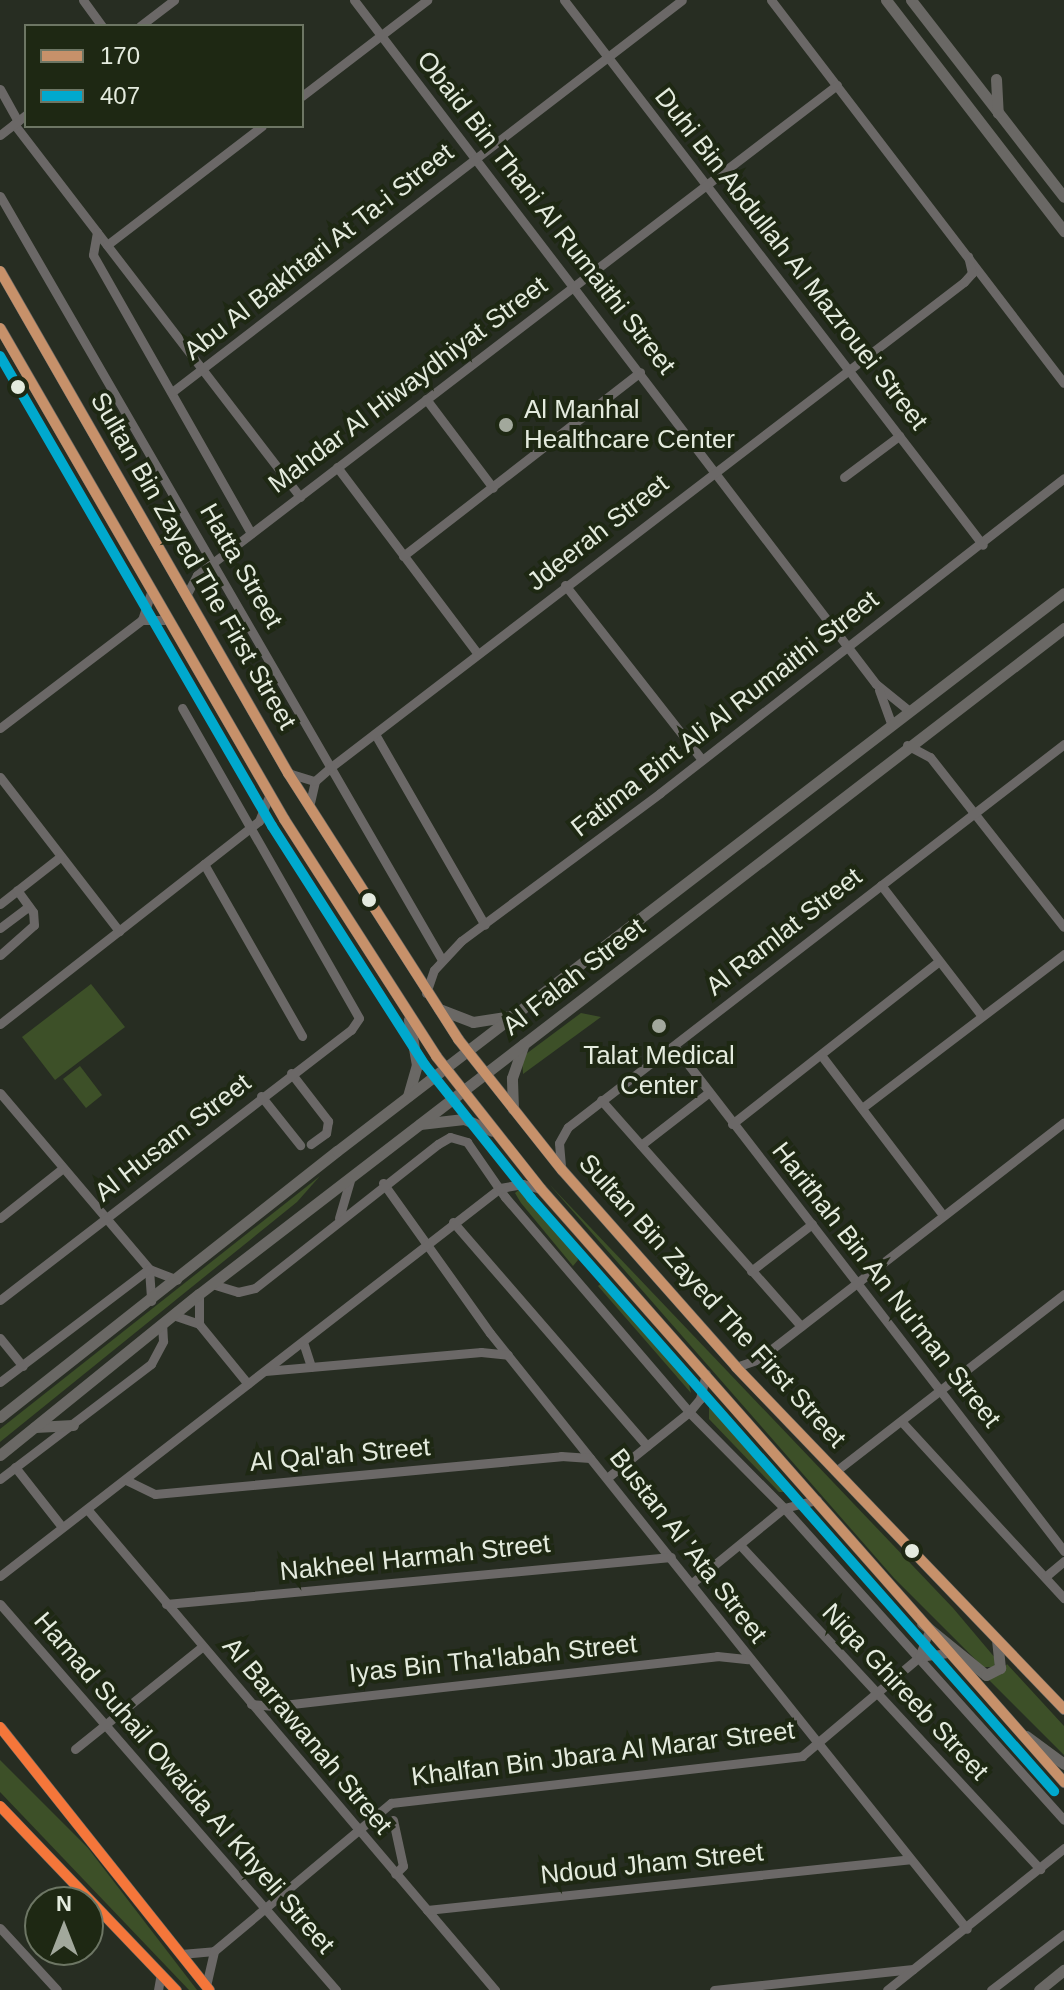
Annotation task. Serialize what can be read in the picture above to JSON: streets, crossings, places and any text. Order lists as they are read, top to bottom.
{
  "streets": {
    "main road": ["Sultan Bin Zayed The First Street", "Al Falah Street"],
    "street": [
      "Obaid Bin Thani Al Rumaithi Street",
      "Abu Al Bakhtari At Ta-i Street",
      "Duhi Bin Abdullah Al Mazrouei Street",
      "Mahdar Al Hiwaydhiyat Street",
      "Jdeerah Street",
      "Hatta Street",
      "Fatima Bint Ali Al Rumaithi Street",
      "Al Ramlat Street",
      "Al Husam Street",
      "Harithah Bin An Nu'man Street",
      "Al Qal'ah Street",
      "Bustan Al 'Ata Street",
      "Nakheel Harmah Street",
      "Iyas Bin Tha'labah Street",
      "Niqa Ghireeb Street",
      "Al Barrawanah Street",
      "Khalfan Bin Jbara Al Marar Street",
      "Hamad Suhail Owaida Al Khyeli Street",
      "Ndoud Jham Street"
    ]
  },
  "crossings": [
    ["Obaid Bin Thani Al Rumaithi Street", "Abu Al Bakhtari At Ta-i Street"],
    ["Obaid Bin Thani Al Rumaithi Street", "Mahdar Al Hiwaydhiyat Street"],
    ["Obaid Bin Thani Al Rumaithi Street", "Jdeerah Street"],
    ["Obaid Bin Thani Al Rumaithi Street", "Fatima Bint Ali Al Rumaithi Street"],
    ["Obaid Bin Thani Al Rumaithi Street", "Al Falah Street"],
    ["Abu Al Bakhtari At Ta-i Street", "Duhi Bin Abdullah Al Mazrouei Street"],
    ["Duhi Bin Abdullah Al Mazrouei Street", "Mahdar Al Hiwaydhiyat Street"],
    ["Duhi Bin Abdullah Al Mazrouei Street", "Jdeerah Street"],
    ["Duhi Bin Abdullah Al Mazrouei Street", "Fatima Bint Ali Al Rumaithi Street"],
    ["Mahdar Al Hiwaydhiyat Street", "Sultan Bin Zayed The First Street"],
    ["Mahdar Al Hiwaydhiyat Street", "Hatta Street"],
    ["Jdeerah Street", "Hatta Street"],
    ["Sultan Bin Zayed The First Street", "Fatima Bint Ali Al Rumaithi Street"],
    ["Sultan Bin Zayed The First Street", "Al Ramlat Street"],
    ["Sultan Bin Zayed The First Street", "Al Falah Street"],
    ["Sultan Bin Zayed The First Street", "Khalfan Bin Jbara Al Marar Street"],
    ["Hatta Street", "Fatima Bint Ali Al Rumaithi Street"],
    ["Al Ramlat Street", "Harithah Bin An Nu'man Street"],
    ["Al Qal'ah Street", "Bustan Al 'Ata Street"],
    ["Bustan Al 'Ata Street", "Nakheel Harmah Street"],
    ["Bustan Al 'Ata Street", "Iyas Bin Tha'labah Street"],
    ["Bustan Al 'Ata Street", "Khalfan Bin Jbara Al Marar Street"],
    ["Bustan Al 'Ata Street", "Ndoud Jham Street"],
    ["Nakheel Harmah Street", "Al Barrawanah Street"],
    ["Iyas Bin Tha'labah Street", "Al Barrawanah Street"],
    ["Niqa Ghireeb Street", "Khalfan Bin Jbara Al Marar Street"],
    ["Al Barrawanah Street", "Khalfan Bin Jbara Al Marar Street"],
    ["Al Barrawanah Street", "Ndoud Jham Street"],
    ["Khalfan Bin Jbara Al Marar Street", "Hamad Suhail Owaida Al Khyeli Street"]
  ],
  "places": ["Al Manhal Healthcare Center", "Talat Medical Center"],
  "lines": ["transit line 170", "transit line 407"],
  "legend": ["170", "407"],
  "north": "top"
}
